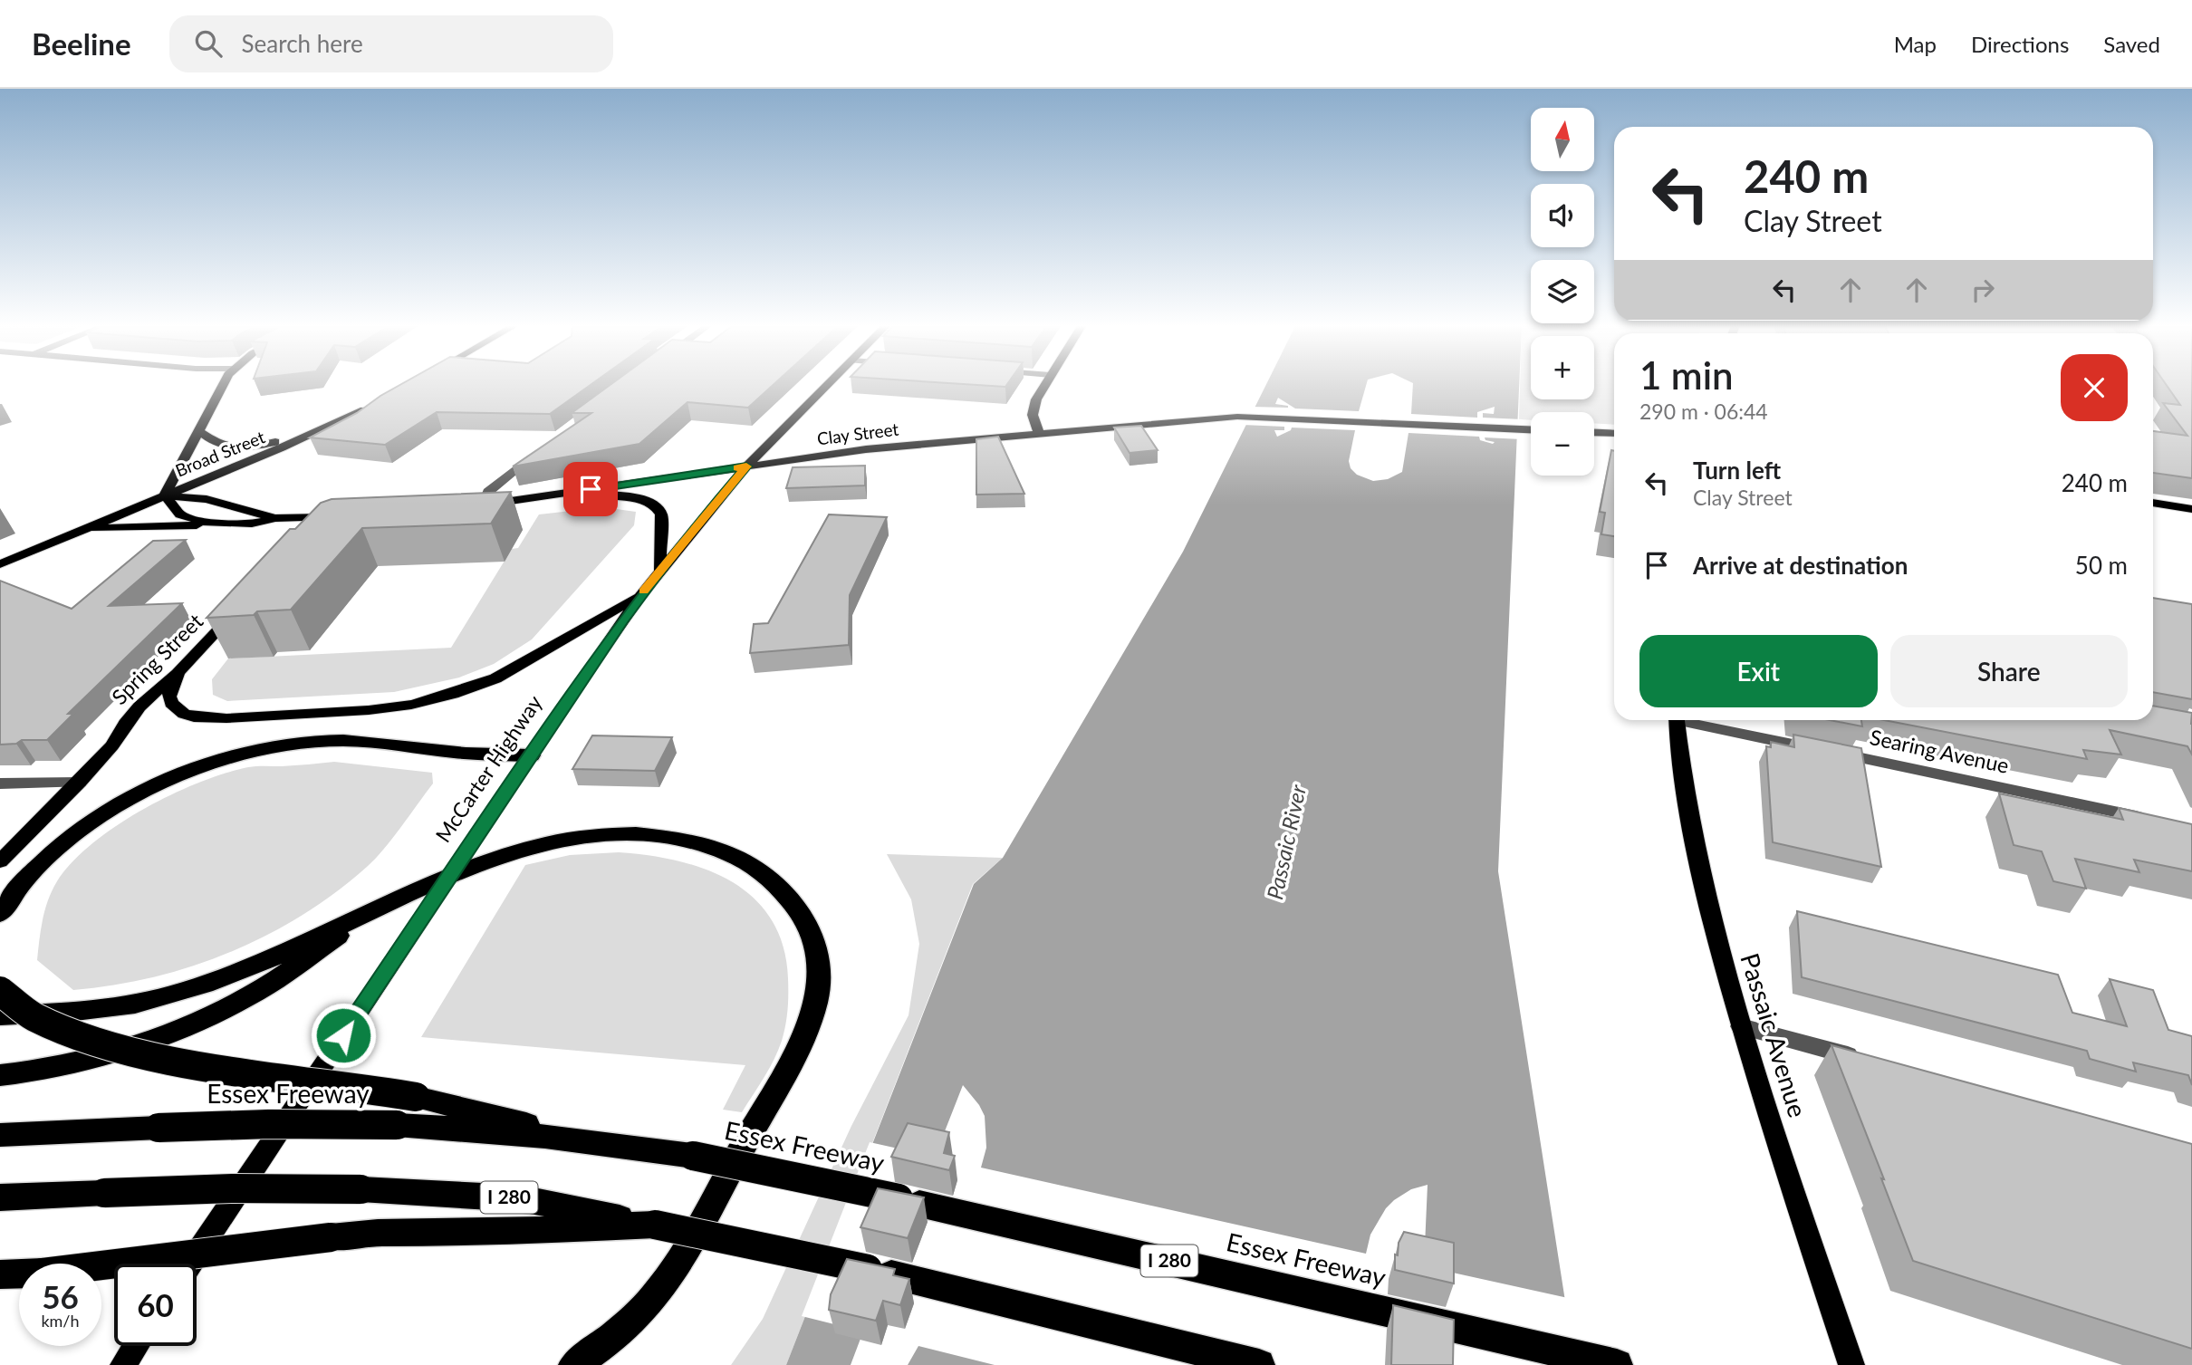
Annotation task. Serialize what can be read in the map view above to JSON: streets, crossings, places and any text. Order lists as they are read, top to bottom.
{
  "streets": {
    "highway": ["Essex Freeway", "I 280"],
    "main road": [
      "Clay Street",
      "Broad Street",
      "Spring Street",
      "McCarter Highway",
      "Passaic Avenue"
    ],
    "street": ["Searing Avenue"]
  },
  "crossings": [
    ["Clay Street", "McCarter Highway"]
  ],
  "water": ["Passaic River"],
  "north": "top",
  "page": {
    "header": "Beeline",
    "search": "Search here",
    "nav": ["Map", "Directions", "Saved"],
    "map_buttons": ["+", "−"],
    "turn": ["240 m", "Clay Street"],
    "heading": ["1 min", "290 m · 06:44"],
    "list": [
      {
        "name": "Turn left",
        "note": "Clay Street",
        "value": "240 m"
      },
      {
        "name": "Arrive at destination",
        "value": "50 m"
      }
    ],
    "buttons": ["Exit", "Share"],
    "speed": "56 km/h",
    "limit": "60"
  }
}
